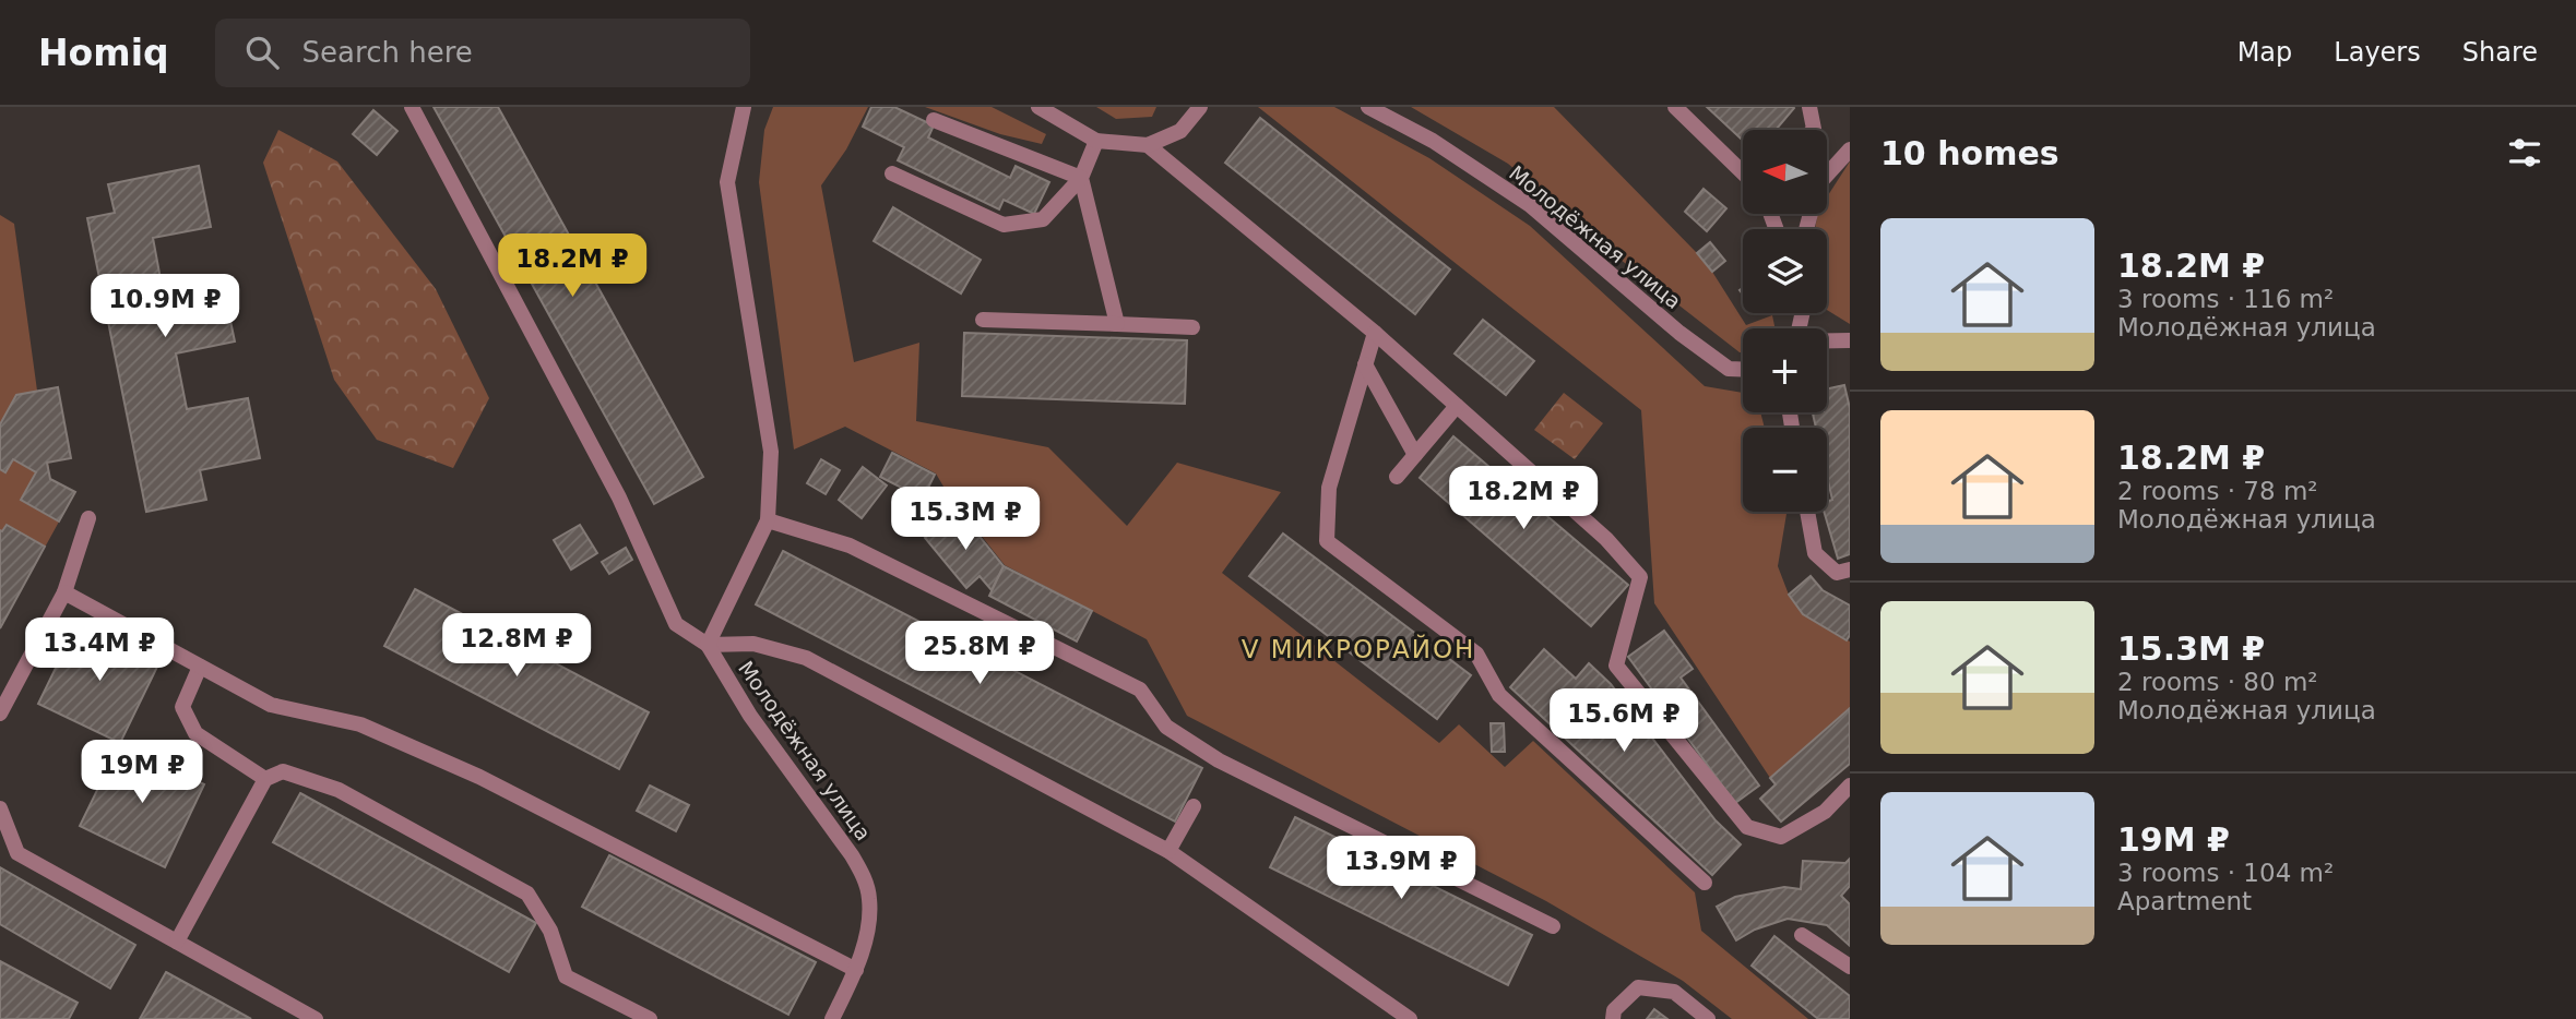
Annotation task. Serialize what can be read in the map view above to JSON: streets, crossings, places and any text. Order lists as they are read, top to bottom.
{
  "streets": {
    "street": ["Молодёжная улица"]
  },
  "districts": ["V МИКРОРАЙОН"],
  "north": "left",
  "page": {
    "header": "Homiq",
    "search": "Search here",
    "nav": ["Map", "Layers", "Share"],
    "heading": "10 homes",
    "map_buttons": ["+", "−"],
    "list": [
      {
        "name": "18.2M ₽",
        "note": "3 rooms · 116 m² · Молодёжная улица"
      },
      {
        "name": "18.2M ₽",
        "note": "2 rooms · 78 m² · Молодёжная улица"
      },
      {
        "name": "15.3M ₽",
        "note": "2 rooms · 80 m² · Молодёжная улица"
      },
      {
        "name": "19M ₽",
        "note": "3 rooms · 104 m² · Apartment"
      }
    ],
    "price": [
      "18.2M ₽",
      "10.9M ₽",
      "18.2M ₽",
      "15.3M ₽",
      "12.8M ₽",
      "13.4M ₽",
      "25.8M ₽",
      "15.6M ₽",
      "19M ₽",
      "13.9M ₽"
    ]
  }
}
